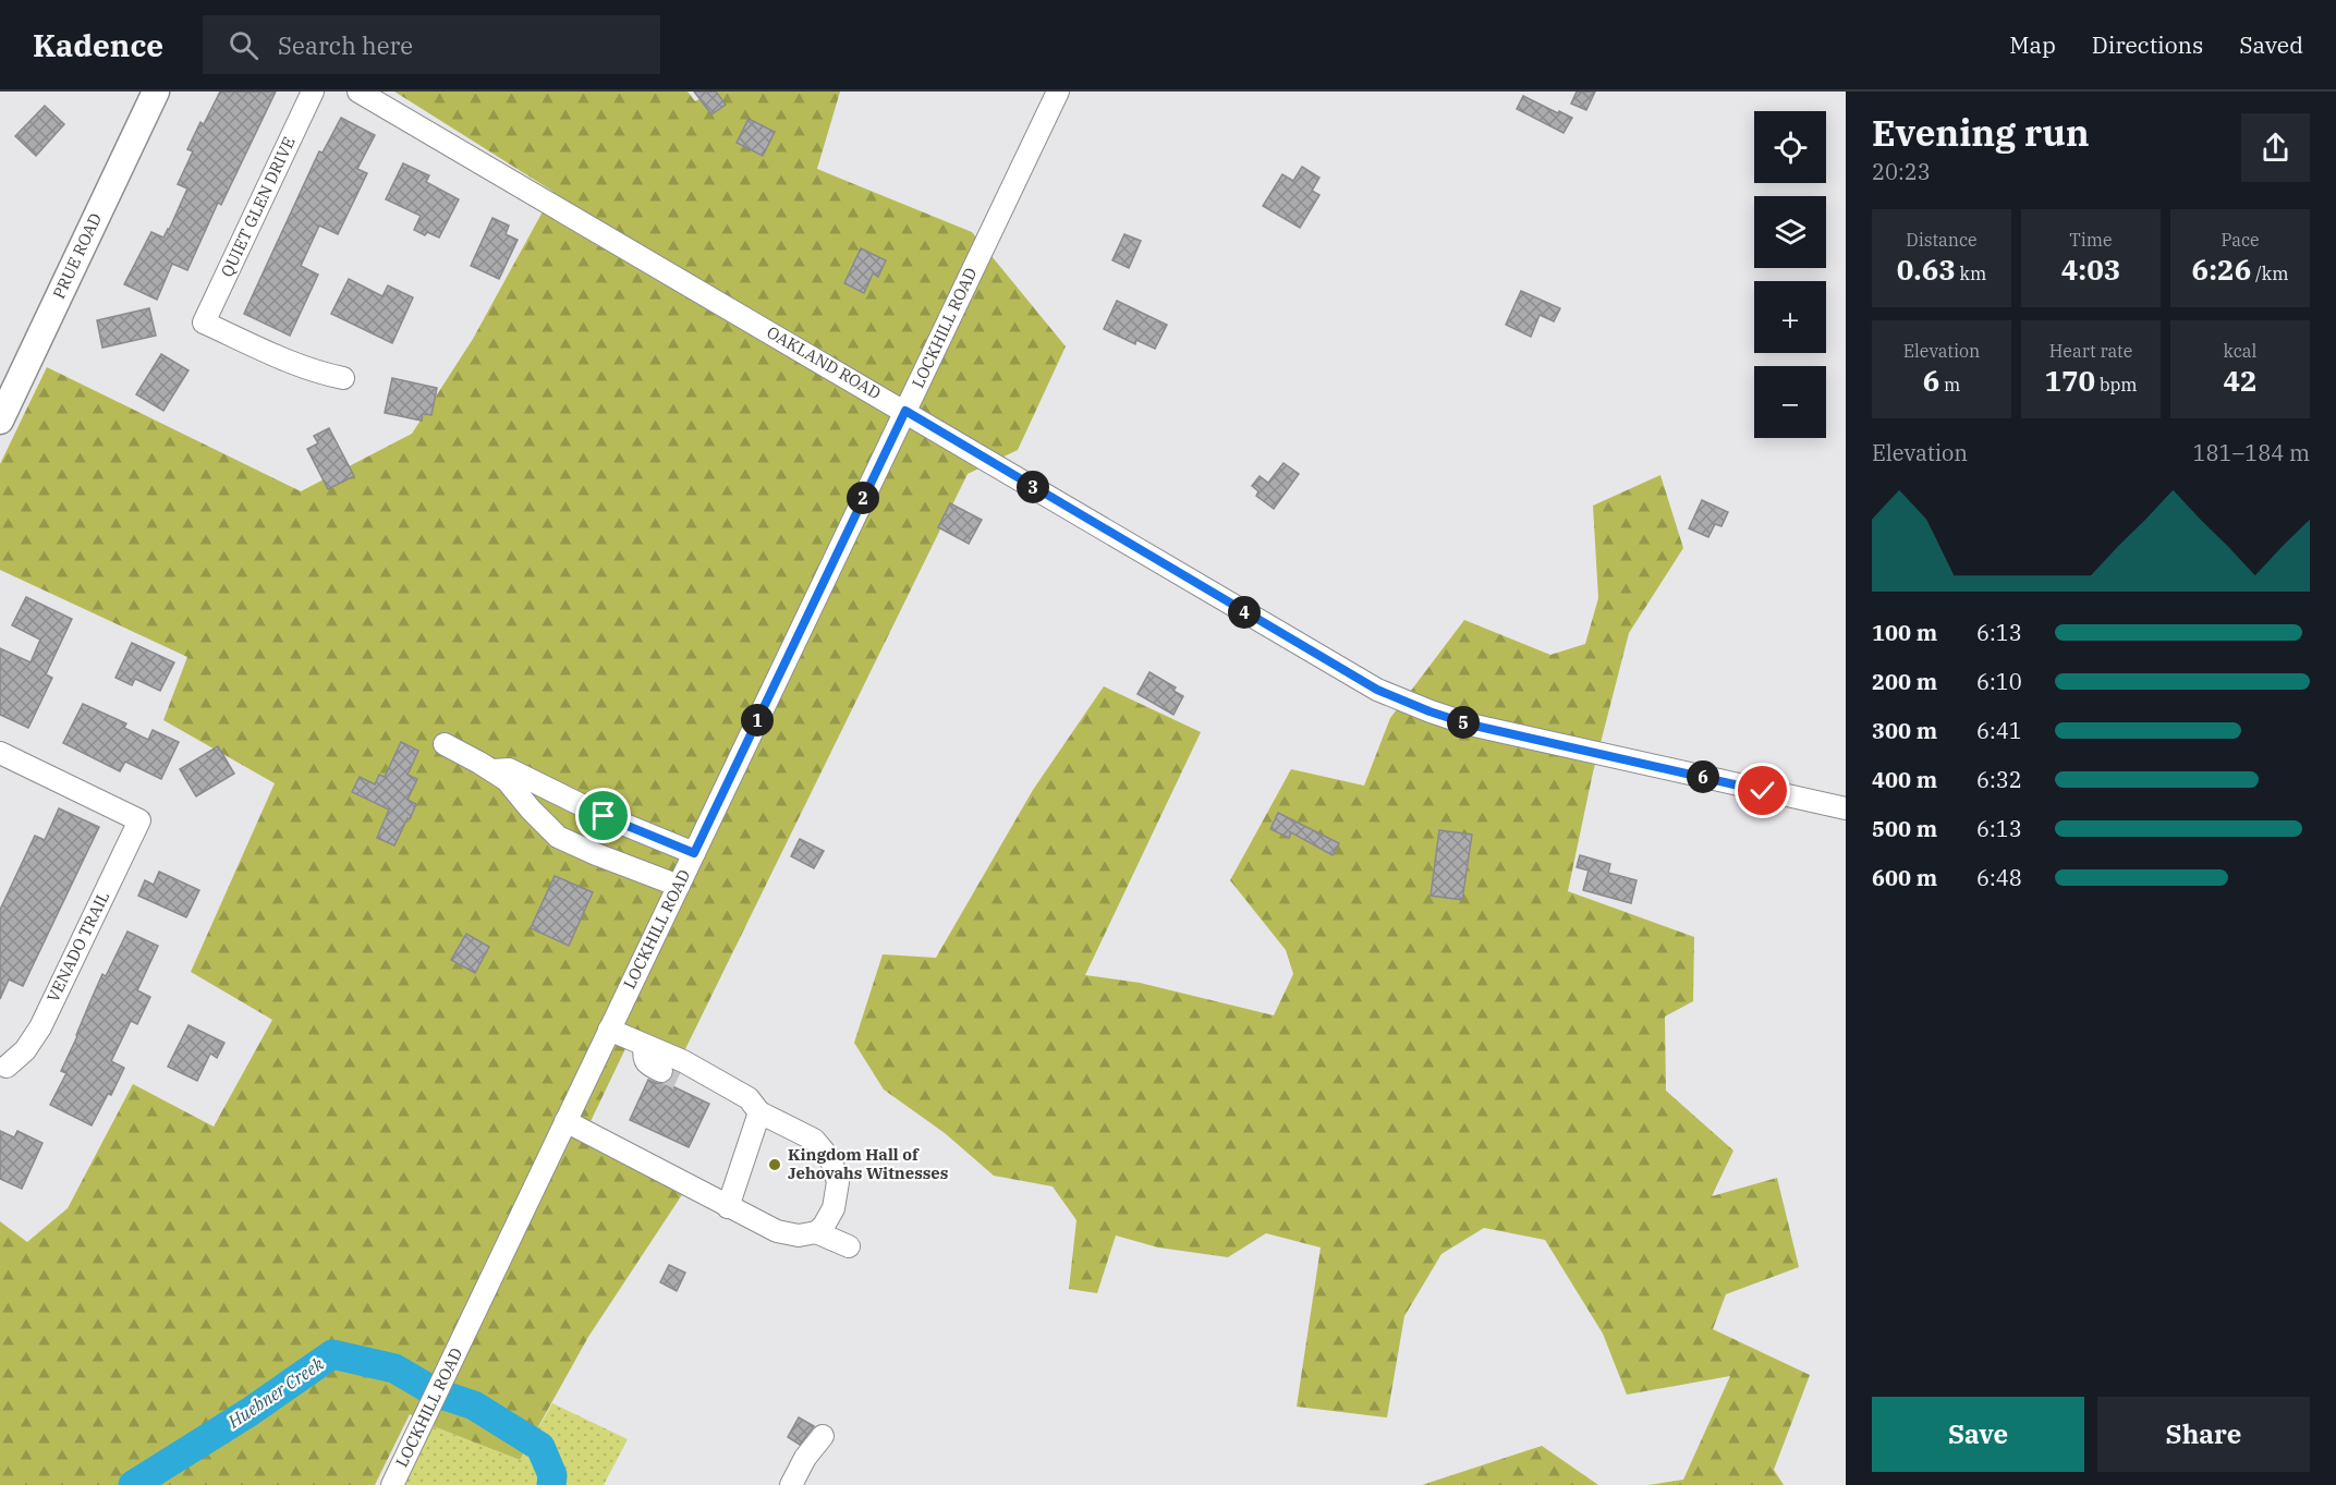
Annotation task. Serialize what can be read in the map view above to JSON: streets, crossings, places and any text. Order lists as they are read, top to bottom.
{
  "streets": {
    "main road": ["PRUE ROAD"],
    "street": [
      "QUIET GLEN DRIVE",
      "LOCKHILL ROAD",
      "OAKLAND ROAD",
      "VENADO TRAIL"
    ]
  },
  "crossings": [
    ["LOCKHILL ROAD", "OAKLAND ROAD"]
  ],
  "water": ["Huebner Creek"],
  "places": ["Kingdom Hall of Jehovahs Witnesses"],
  "page": {
    "header": "Kadence",
    "search": "Search here",
    "nav": ["Map", "Directions", "Saved"],
    "heading": ["Evening run", "20:23"],
    "map_buttons": ["+", "−"],
    "stats": [
      ["Distance", "0.63 km"],
      ["Time", "4:03"],
      ["Pace", "6:26 /km"],
      ["Elevation", "6 m"],
      ["Heart rate", "170 bpm"],
      ["kcal", "42"]
    ],
    "chart": ["Elevation", "181–184 m"],
    "pins": [
      "3",
      "2",
      "4",
      "1",
      "5",
      "6"
    ],
    "list": [
      {
        "name": "100 m",
        "note": "6:13"
      },
      {
        "name": "200 m",
        "note": "6:10"
      },
      {
        "name": "300 m",
        "note": "6:41"
      },
      {
        "name": "400 m",
        "note": "6:32"
      },
      {
        "name": "500 m",
        "note": "6:13"
      },
      {
        "name": "600 m",
        "note": "6:48"
      }
    ],
    "buttons": ["Save", "Share"]
  }
}
